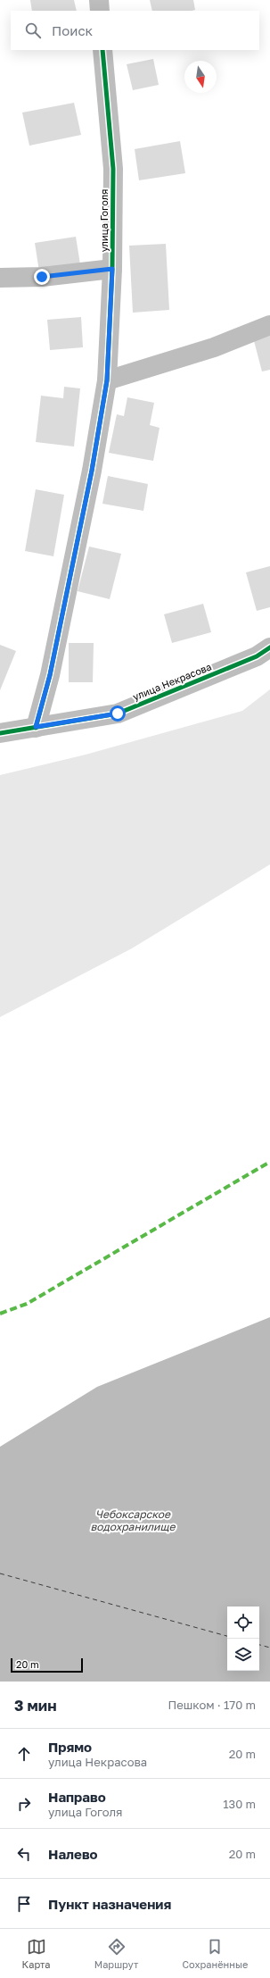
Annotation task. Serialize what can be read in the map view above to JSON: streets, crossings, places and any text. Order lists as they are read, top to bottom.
{
  "streets": {
    "street": ["улица Гоголя", "улица Некрасова"]
  },
  "crossings": [
    ["улица Гоголя", "улица Некрасова"]
  ],
  "water": ["Чебоксарское водохранилище"],
  "scale_bar": "20 m",
  "north": "bottom",
  "page": {
    "search": "Поиск",
    "scale": "20 m",
    "heading": ["3 мин", "Пешком · 170 m"],
    "list": [
      ["Прямо", "улица Некрасова", "20 m"],
      ["Направо", "улица Гоголя", "130 m"],
      ["Налево", "20 m"],
      "Пункт назначения"
    ],
    "nav": ["Карта", "Маршрут", "Сохранённые"]
  }
}
